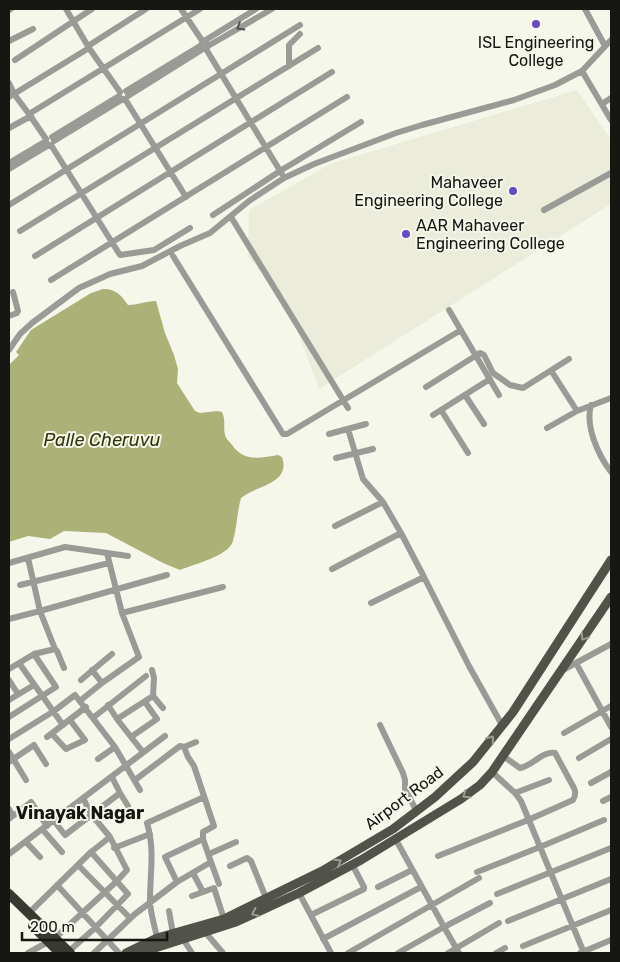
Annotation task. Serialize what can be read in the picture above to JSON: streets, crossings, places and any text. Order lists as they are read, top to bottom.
{
  "streets": {
    "main road": ["Airport Road"]
  },
  "districts": ["Vinayak Nagar"],
  "water": ["Palle Cheruvu"],
  "places": ["ISL Engineering College", "Mahaveer Engineering College", "AAR Mahaveer Engineering College"],
  "scale_bar": "200 m"
}
